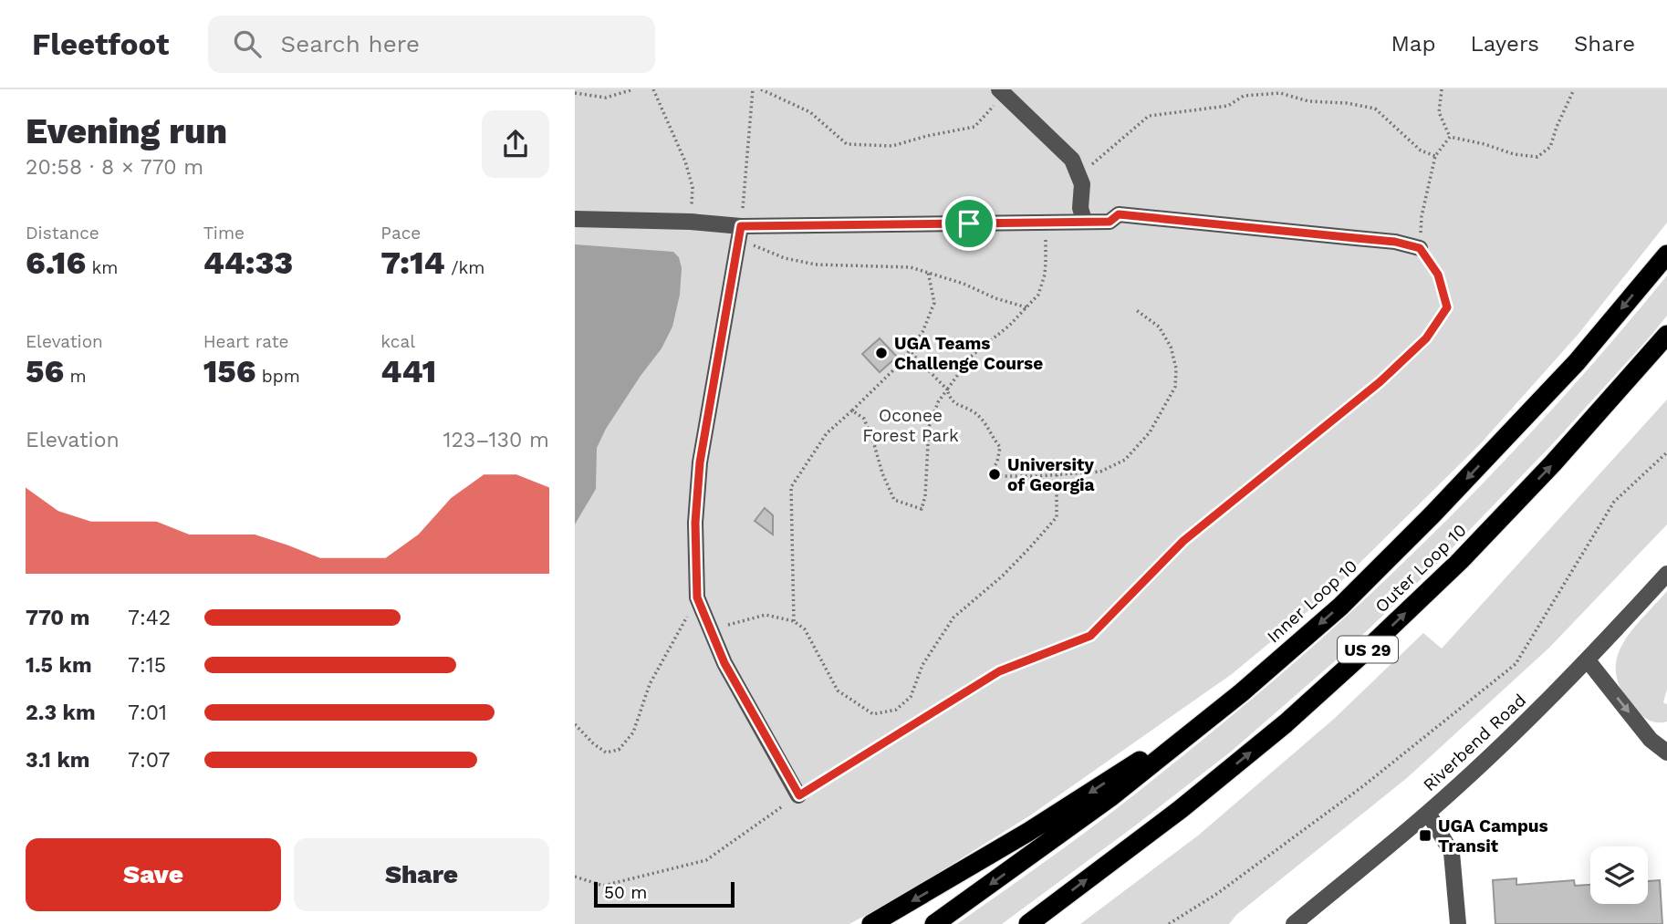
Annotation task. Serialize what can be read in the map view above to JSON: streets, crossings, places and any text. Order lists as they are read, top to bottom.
{
  "streets": {
    "highway": ["Outer Loop 10", "Inner Loop 10", "US 29"],
    "street": ["Riverbend Road"]
  },
  "parks": ["Oconee Forest Park"],
  "places": {
    "other": ["UGA Teams Challenge Course", "University of Georgia"],
    "transit": ["UGA Campus Transit"]
  },
  "scale_bar": "50 m",
  "page": {
    "header": "Fleetfoot",
    "search": "Search here",
    "nav": ["Map", "Layers", "Share"],
    "heading": ["Evening run", "20:58 · 8 × 770 m"],
    "stats": [
      ["Distance", "6.16 km"],
      ["Time", "44:33"],
      ["Pace", "7:14 /km"],
      ["Elevation", "56 m"],
      ["Heart rate", "156 bpm"],
      ["kcal", "441"]
    ],
    "chart": ["Elevation", "123–130 m"],
    "list": [
      {
        "name": "770 m",
        "note": "7:42"
      },
      {
        "name": "1.5 km",
        "note": "7:15"
      },
      {
        "name": "2.3 km",
        "note": "7:01"
      },
      {
        "name": "3.1 km",
        "note": "7:07"
      }
    ],
    "buttons": ["Save", "Share"],
    "scale": "50 m"
  }
}
